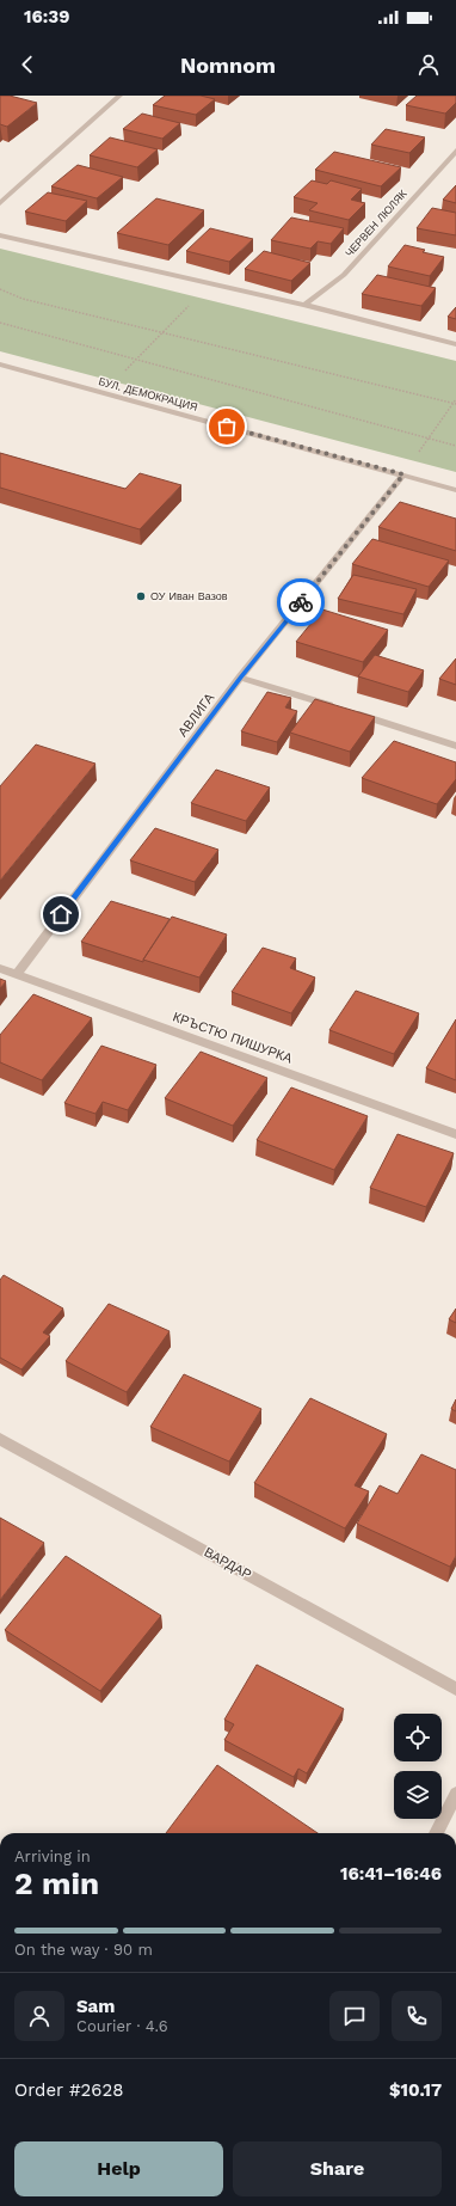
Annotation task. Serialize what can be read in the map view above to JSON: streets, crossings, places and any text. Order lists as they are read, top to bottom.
{
  "streets": {
    "street": [
      "ЧЕРВЕН ЛЮЛЯК",
      "БУЛ. ДЕМОКРАЦИЯ",
      "АВЛИГА",
      "КРЪСТЮ ПИШУРКА",
      "ВАРДАР"
    ]
  },
  "crossings": [
    ["БУЛ. ДЕМОКРАЦИЯ", "АВЛИГА"],
    ["АВЛИГА", "КРЪСТЮ ПИШУРКА"]
  ],
  "places": ["ОУ Иван Вазов"],
  "page": {
    "status": "16:39",
    "header": "Nomnom",
    "heading": ["2 min", "Arriving in", "16:41–16:46"],
    "panel": [
      "Sam",
      "Courier · 4.6",
      "Order #2628",
      "$10.17"
    ],
    "bar": "On the way · 90 m",
    "buttons": ["Help", "Share"]
  }
}
